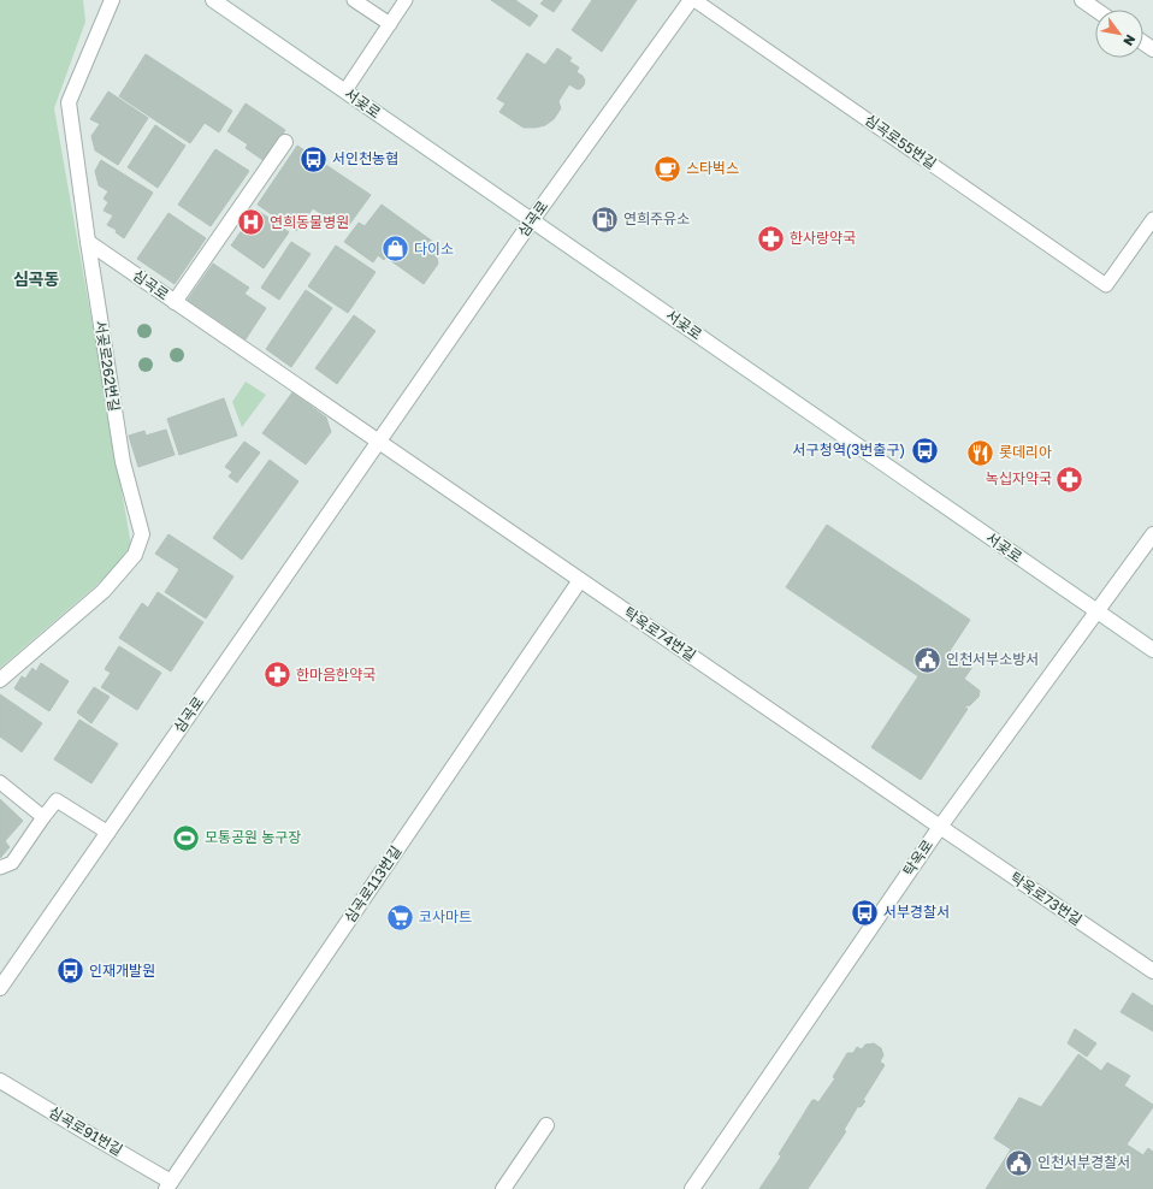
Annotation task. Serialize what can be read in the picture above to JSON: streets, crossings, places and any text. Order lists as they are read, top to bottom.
{
  "streets": {
    "street": [
      "서곶로",
      "심곡로",
      "서곶로262번길",
      "탁옥로74번길",
      "탁옥로",
      "심곡로113번길",
      "탁옥로73번길",
      "심곡로91번길"
    ],
    "lane": ["심곡로55번길"]
  },
  "crossings": [
    ["서곶로", "심곡로"],
    ["서곶로", "탁옥로"],
    ["심곡로", "서곶로262번길"],
    ["심곡로", "탁옥로74번길"],
    ["탁옥로74번길", "탁옥로"],
    ["탁옥로74번길", "심곡로113번길"],
    ["탁옥로74번길", "탁옥로73번길"],
    ["탁옥로", "탁옥로73번길"],
    ["심곡로113번길", "심곡로91번길"]
  ],
  "districts": ["심곡동"],
  "places": {
    "bus stop": [
      "서인천농협",
      "서구청역(3번출구)",
      "서부경찰서",
      "인재개발원"
    ],
    "cafe": ["스타벅스"],
    "fuel station": ["연희주유소"],
    "hospital": ["연희동물병원"],
    "pharmacy": ["한사랑약국", "녹십자약국", "한마음한약국"],
    "shop": ["다이소"],
    "restaurant": ["롯데리아"],
    "public building": ["인천서부소방서", "인천서부경찰서"],
    "sports": ["모통공원 농구장"],
    "supermarket": ["코사마트"]
  },
  "north": "bottom right"
}
